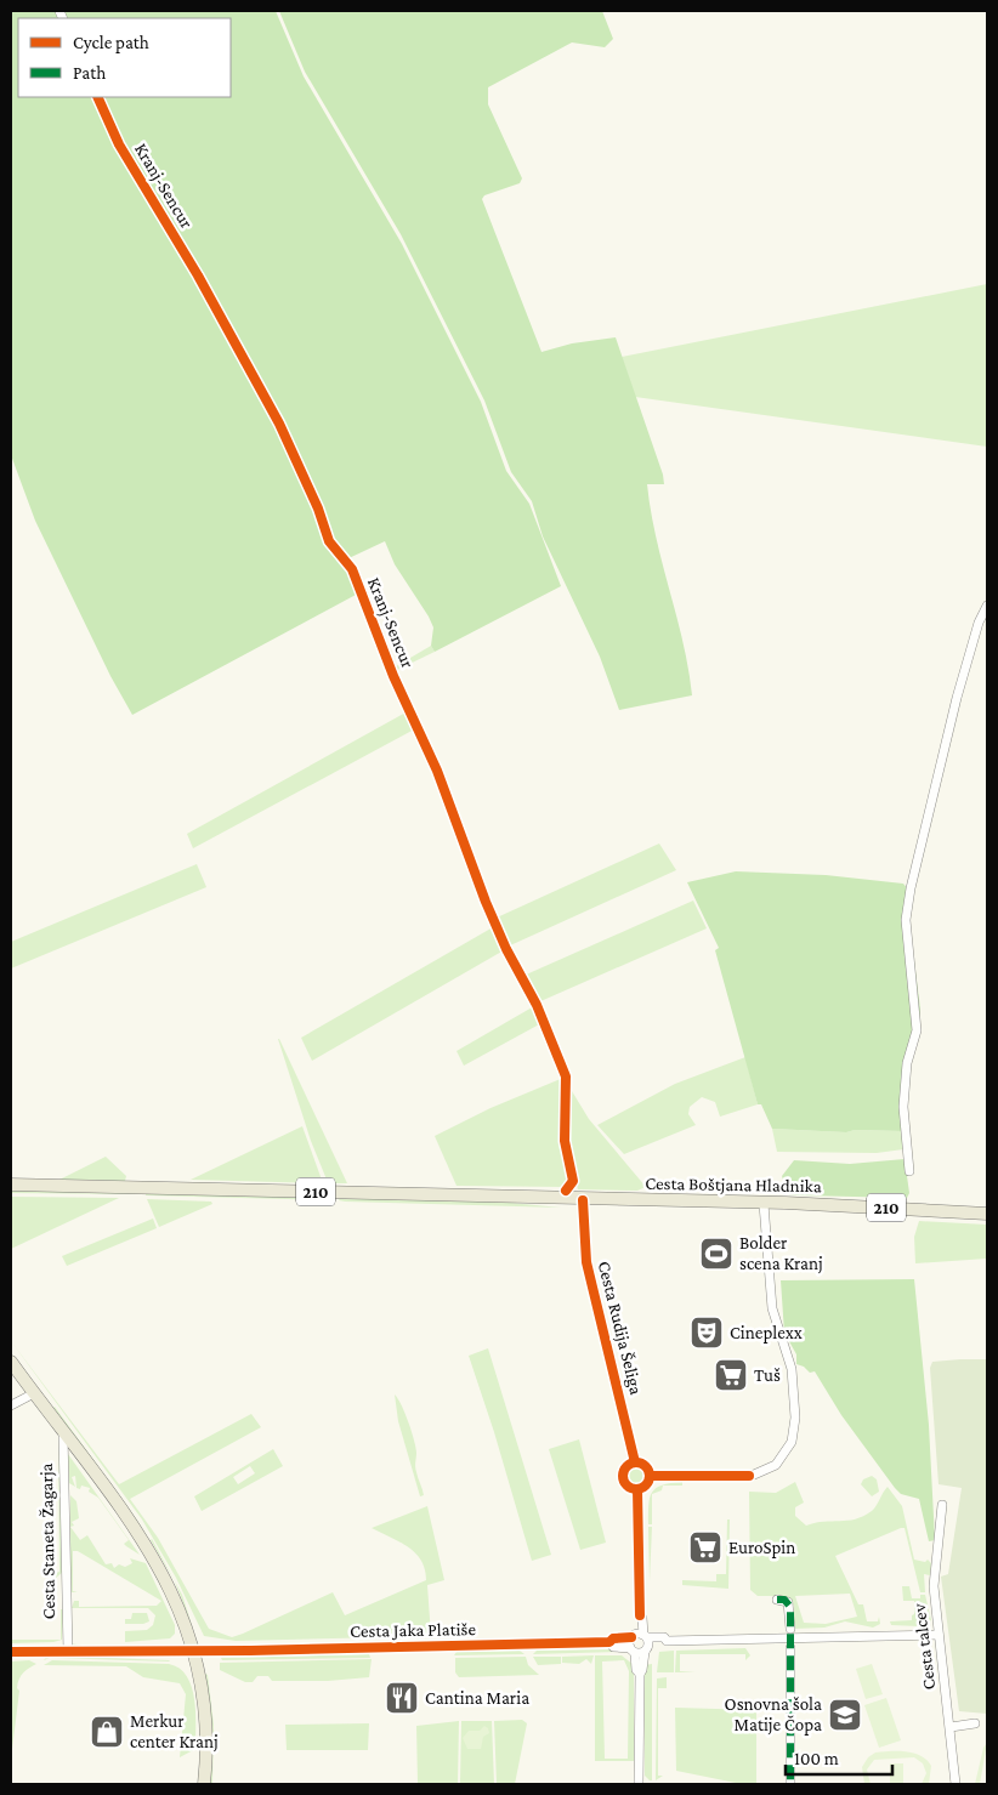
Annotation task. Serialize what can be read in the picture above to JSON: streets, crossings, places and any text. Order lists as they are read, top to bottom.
{
  "streets": {
    "main road": ["Cesta Boštjana Hladnika", "210", "Cesta Staneta Žagarja"],
    "street": [
      "Kranj-Sencur",
      "Cesta Rudija Šeliga",
      "Cesta Jaka Platiše",
      "Cesta talcev"
    ]
  },
  "crossings": [
    ["Cesta Boštjana Hladnika", "Cesta Rudija Šeliga"],
    ["Cesta Staneta Žagarja", "Cesta Jaka Platiše"],
    ["Cesta Jaka Platiše", "Cesta talcev"]
  ],
  "places": {
    "sports": ["Bolder scena Kranj"],
    "theatre": ["Cineplexx"],
    "supermarket": ["Tuš", "EuroSpin"],
    "restaurant": ["Cantina Maria"],
    "school or university": ["Osnovna šola Matije Čopa"],
    "shop": ["Merkur center Kranj"]
  },
  "legend": ["Cycle path", "Path"],
  "scale_bar": "100 m"
}
